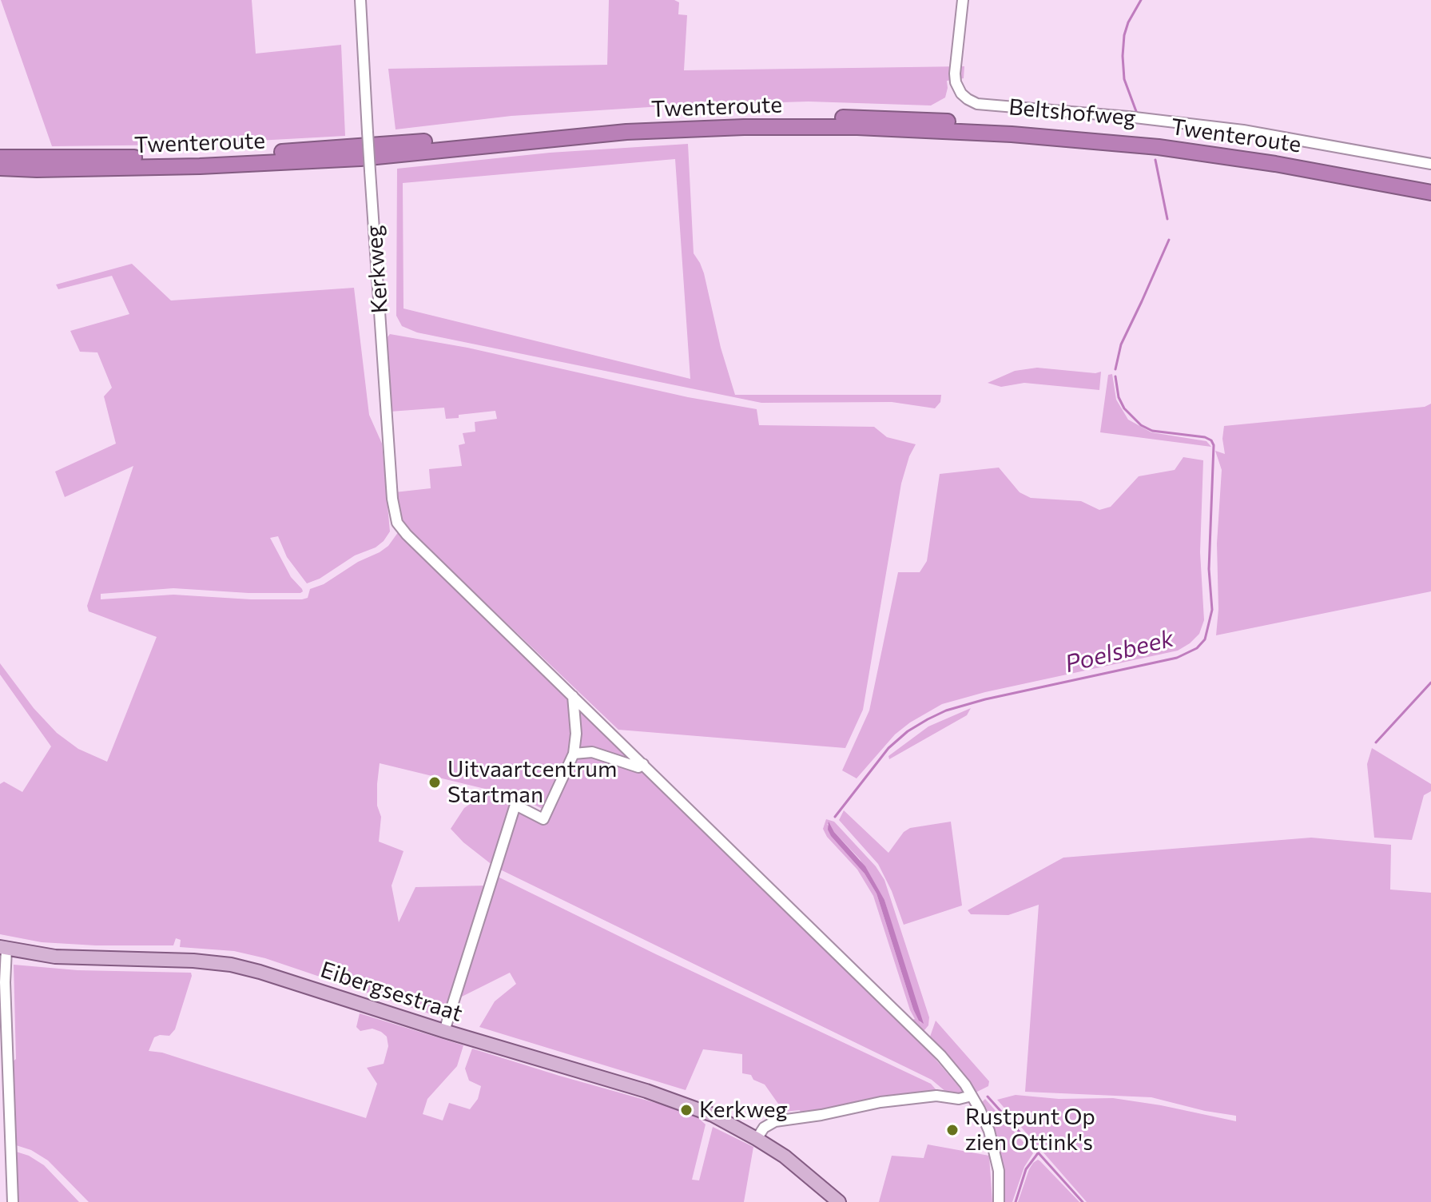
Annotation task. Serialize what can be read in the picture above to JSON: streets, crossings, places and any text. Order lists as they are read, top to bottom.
{
  "streets": {
    "highway": ["Twenteroute"],
    "main road": ["Eibergsestraat"],
    "street": ["Beltshofweg", "Kerkweg"]
  },
  "water": ["Poelsbeek"],
  "places": ["Uitvaartcentrum Startman", "Kerkweg", "Rustpunt Op zien Ottink's"]
}
